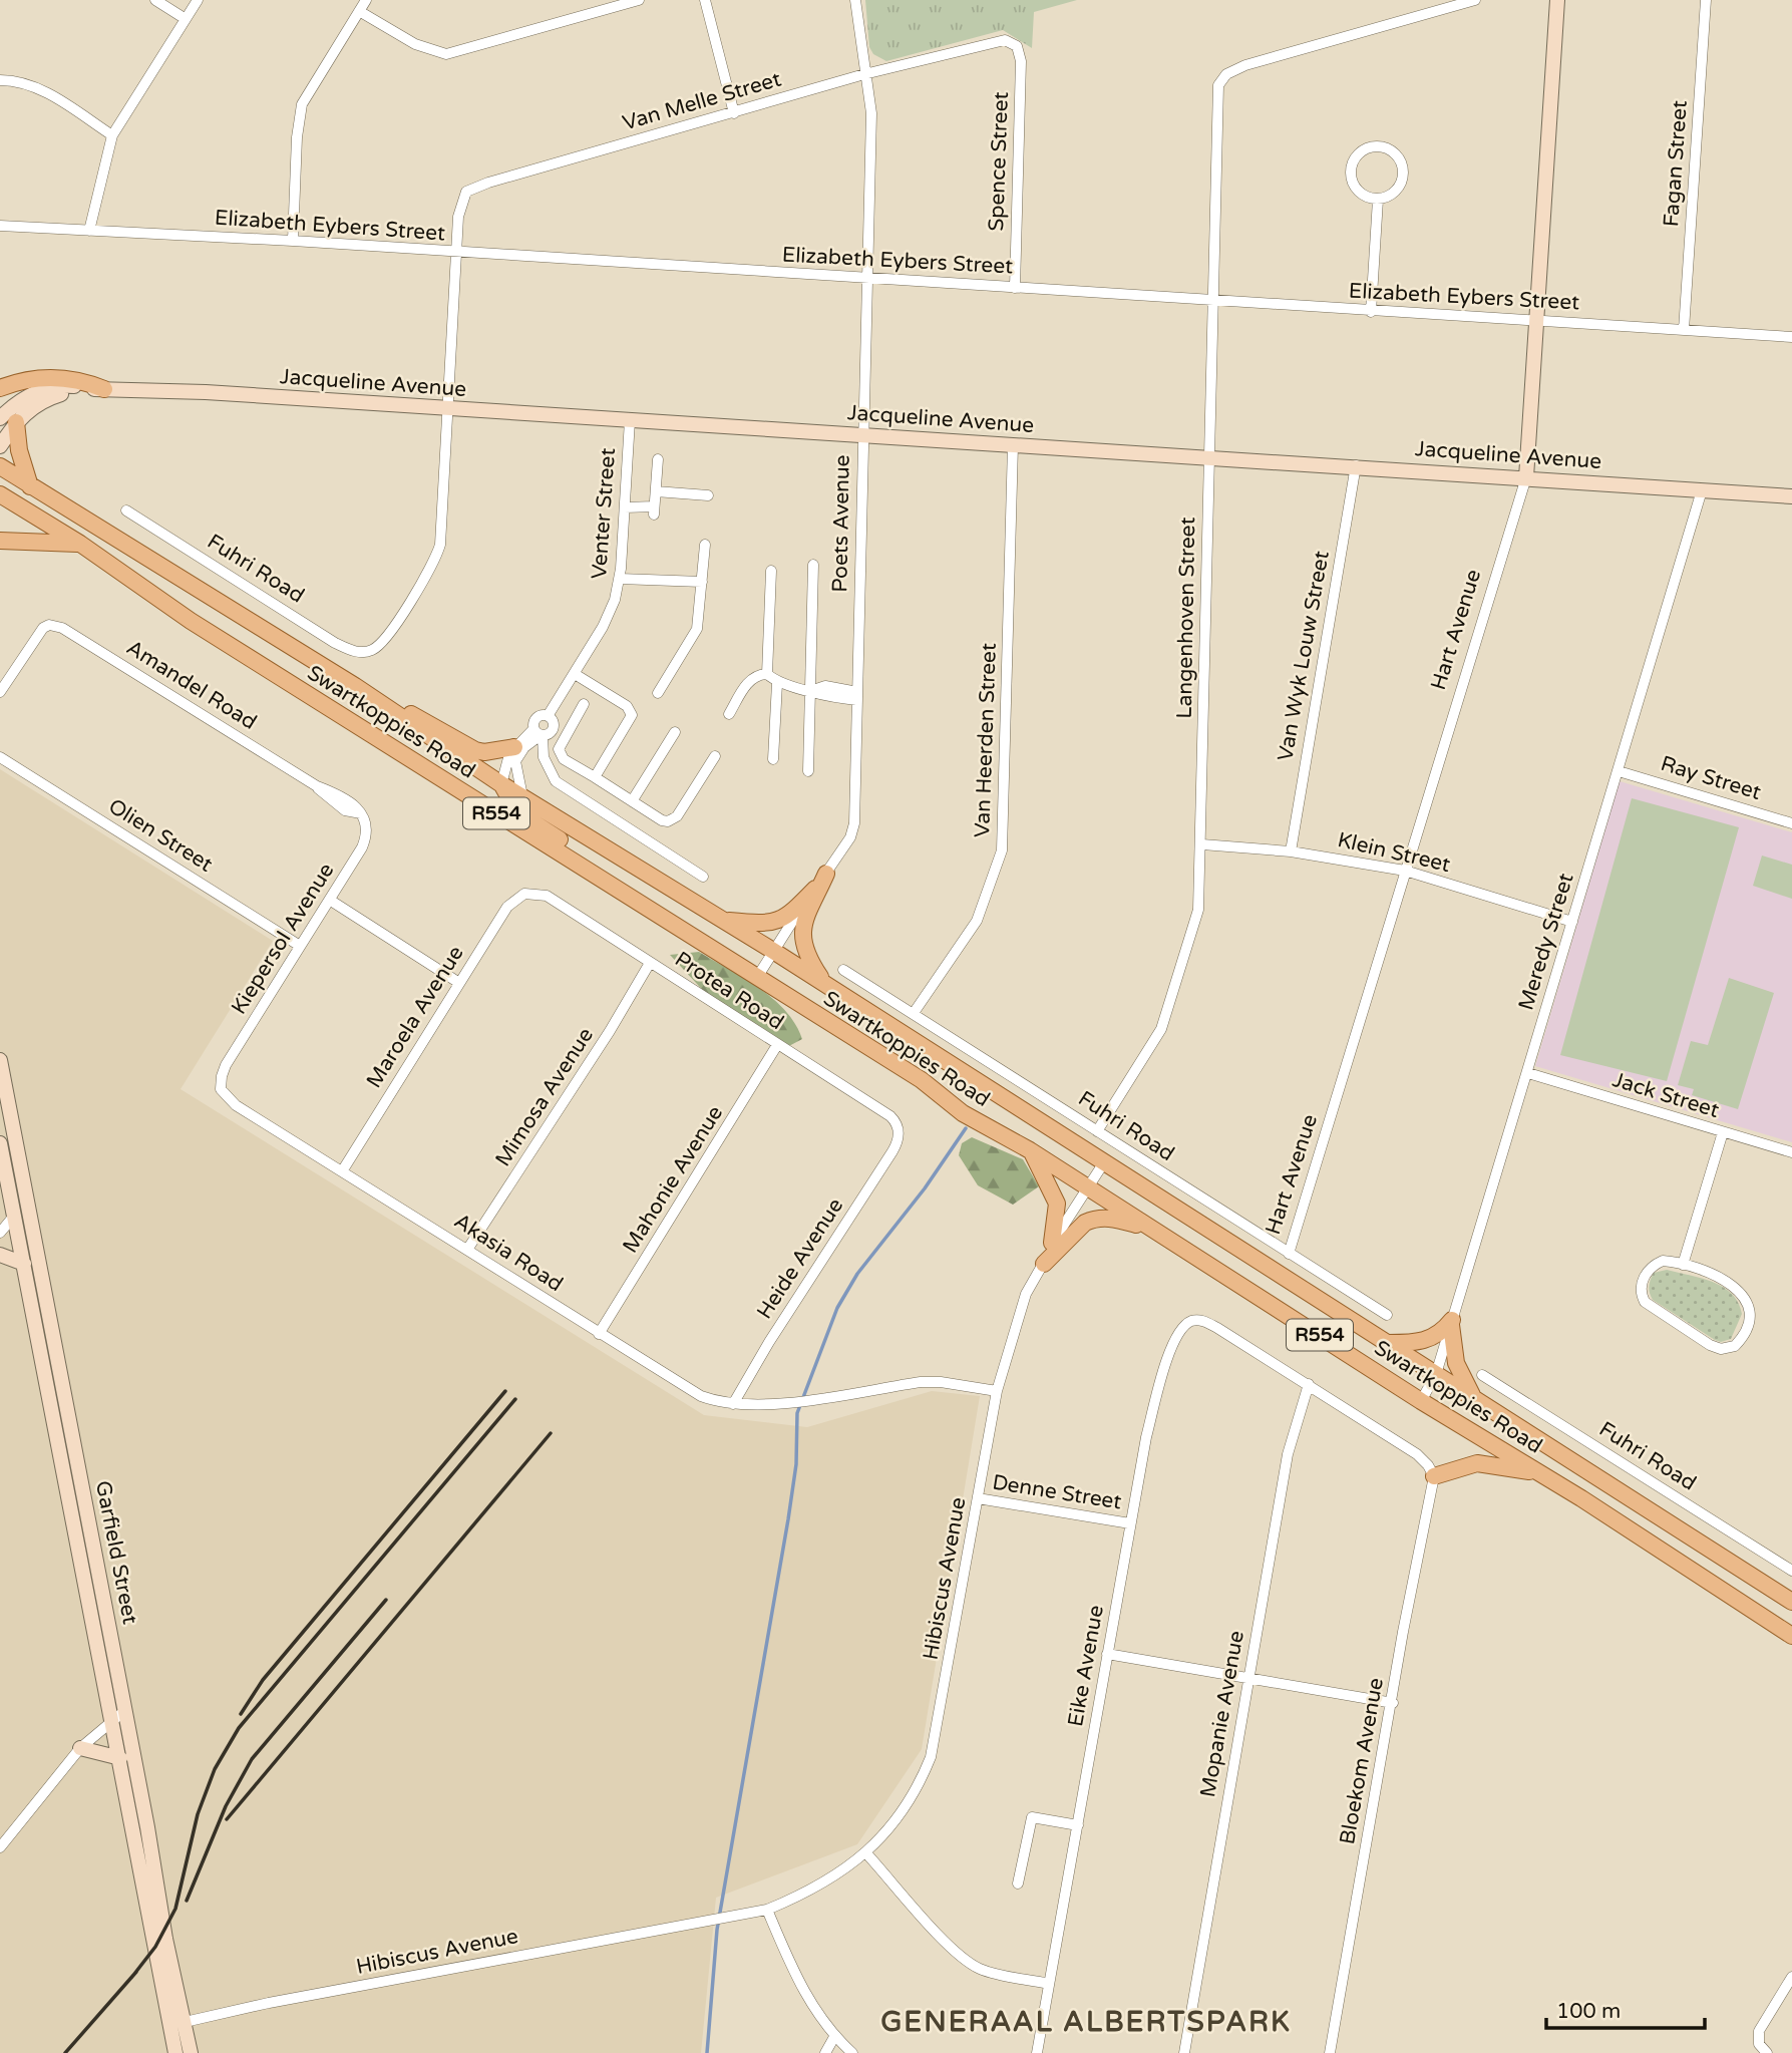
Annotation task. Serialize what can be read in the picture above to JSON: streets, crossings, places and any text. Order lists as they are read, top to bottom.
{
  "streets": {
    "main road": ["Swartkoppies Road", "R554"],
    "street": [
      "Van Melle Street",
      "Spence Street",
      "Fagan Street",
      "Elizabeth Eybers Street",
      "Jacqueline Avenue",
      "Venter Street",
      "Poets Avenue",
      "Fuhri Road",
      "Langenhoven Street",
      "Hart Avenue",
      "Van Wyk Louw Street",
      "Amandel Road",
      "Van Heerden Street",
      "Ray Street",
      "Olien Street",
      "Klein Street",
      "Kiepersol Avenue",
      "Meredy Street",
      "Protea Road",
      "Maroela Avenue",
      "Jack Street",
      "Mimosa Avenue",
      "Mahonie Avenue",
      "Akasia Road",
      "Heide Avenue",
      "Denne Street",
      "Garfield Street",
      "Hibiscus Avenue",
      "Eike Avenue",
      "Mopanie Avenue",
      "Bloekom Avenue"
    ]
  },
  "crossings": [
    ["Van Melle Street", "Spence Street"],
    ["Van Melle Street", "Elizabeth Eybers Street"],
    ["Van Melle Street", "Jacqueline Avenue"],
    ["Van Melle Street", "Poets Avenue"],
    ["Van Melle Street", "Fuhri Road"],
    ["Spence Street", "Elizabeth Eybers Street"],
    ["Fagan Street", "Elizabeth Eybers Street"],
    ["Elizabeth Eybers Street", "Poets Avenue"],
    ["Elizabeth Eybers Street", "Langenhoven Street"],
    ["Elizabeth Eybers Street", "Hart Avenue"],
    ["Jacqueline Avenue", "Venter Street"],
    ["Jacqueline Avenue", "Poets Avenue"],
    ["Jacqueline Avenue", "Langenhoven Street"],
    ["Jacqueline Avenue", "Hart Avenue"],
    ["Jacqueline Avenue", "Van Wyk Louw Street"],
    ["Jacqueline Avenue", "Van Heerden Street"],
    ["Jacqueline Avenue", "Meredy Street"],
    ["Poets Avenue", "Swartkoppies Road"],
    ["Fuhri Road", "Langenhoven Street"],
    ["Fuhri Road", "Hart Avenue"],
    ["Fuhri Road", "Van Heerden Street"],
    ["Langenhoven Street", "Klein Street"],
    ["Hart Avenue", "Klein Street"],
    ["Van Wyk Louw Street", "Klein Street"],
    ["Amandel Road", "Kiepersol Avenue"],
    ["Swartkoppies Road", "Meredy Street"],
    ["Swartkoppies Road", "Hibiscus Avenue"],
    ["Ray Street", "Meredy Street"],
    ["Olien Street", "Kiepersol Avenue"],
    ["Klein Street", "Meredy Street"],
    ["Kiepersol Avenue", "Akasia Road"],
    ["Meredy Street", "Jack Street"],
    ["Protea Road", "Maroela Avenue"],
    ["Protea Road", "Mimosa Avenue"],
    ["Protea Road", "Mahonie Avenue"],
    ["Protea Road", "Heide Avenue"],
    ["Maroela Avenue", "Akasia Road"],
    ["Mimosa Avenue", "Akasia Road"],
    ["Mahonie Avenue", "Akasia Road"],
    ["Akasia Road", "Heide Avenue"],
    ["Akasia Road", "Hibiscus Avenue"],
    ["Denne Street", "Hibiscus Avenue"],
    ["Denne Street", "Eike Avenue"],
    ["Garfield Street", "Hibiscus Avenue"],
    ["Eike Avenue", "Mopanie Avenue"]
  ],
  "districts": ["GENERAAL ALBERTSPARK"],
  "scale_bar": "100 m"
}
